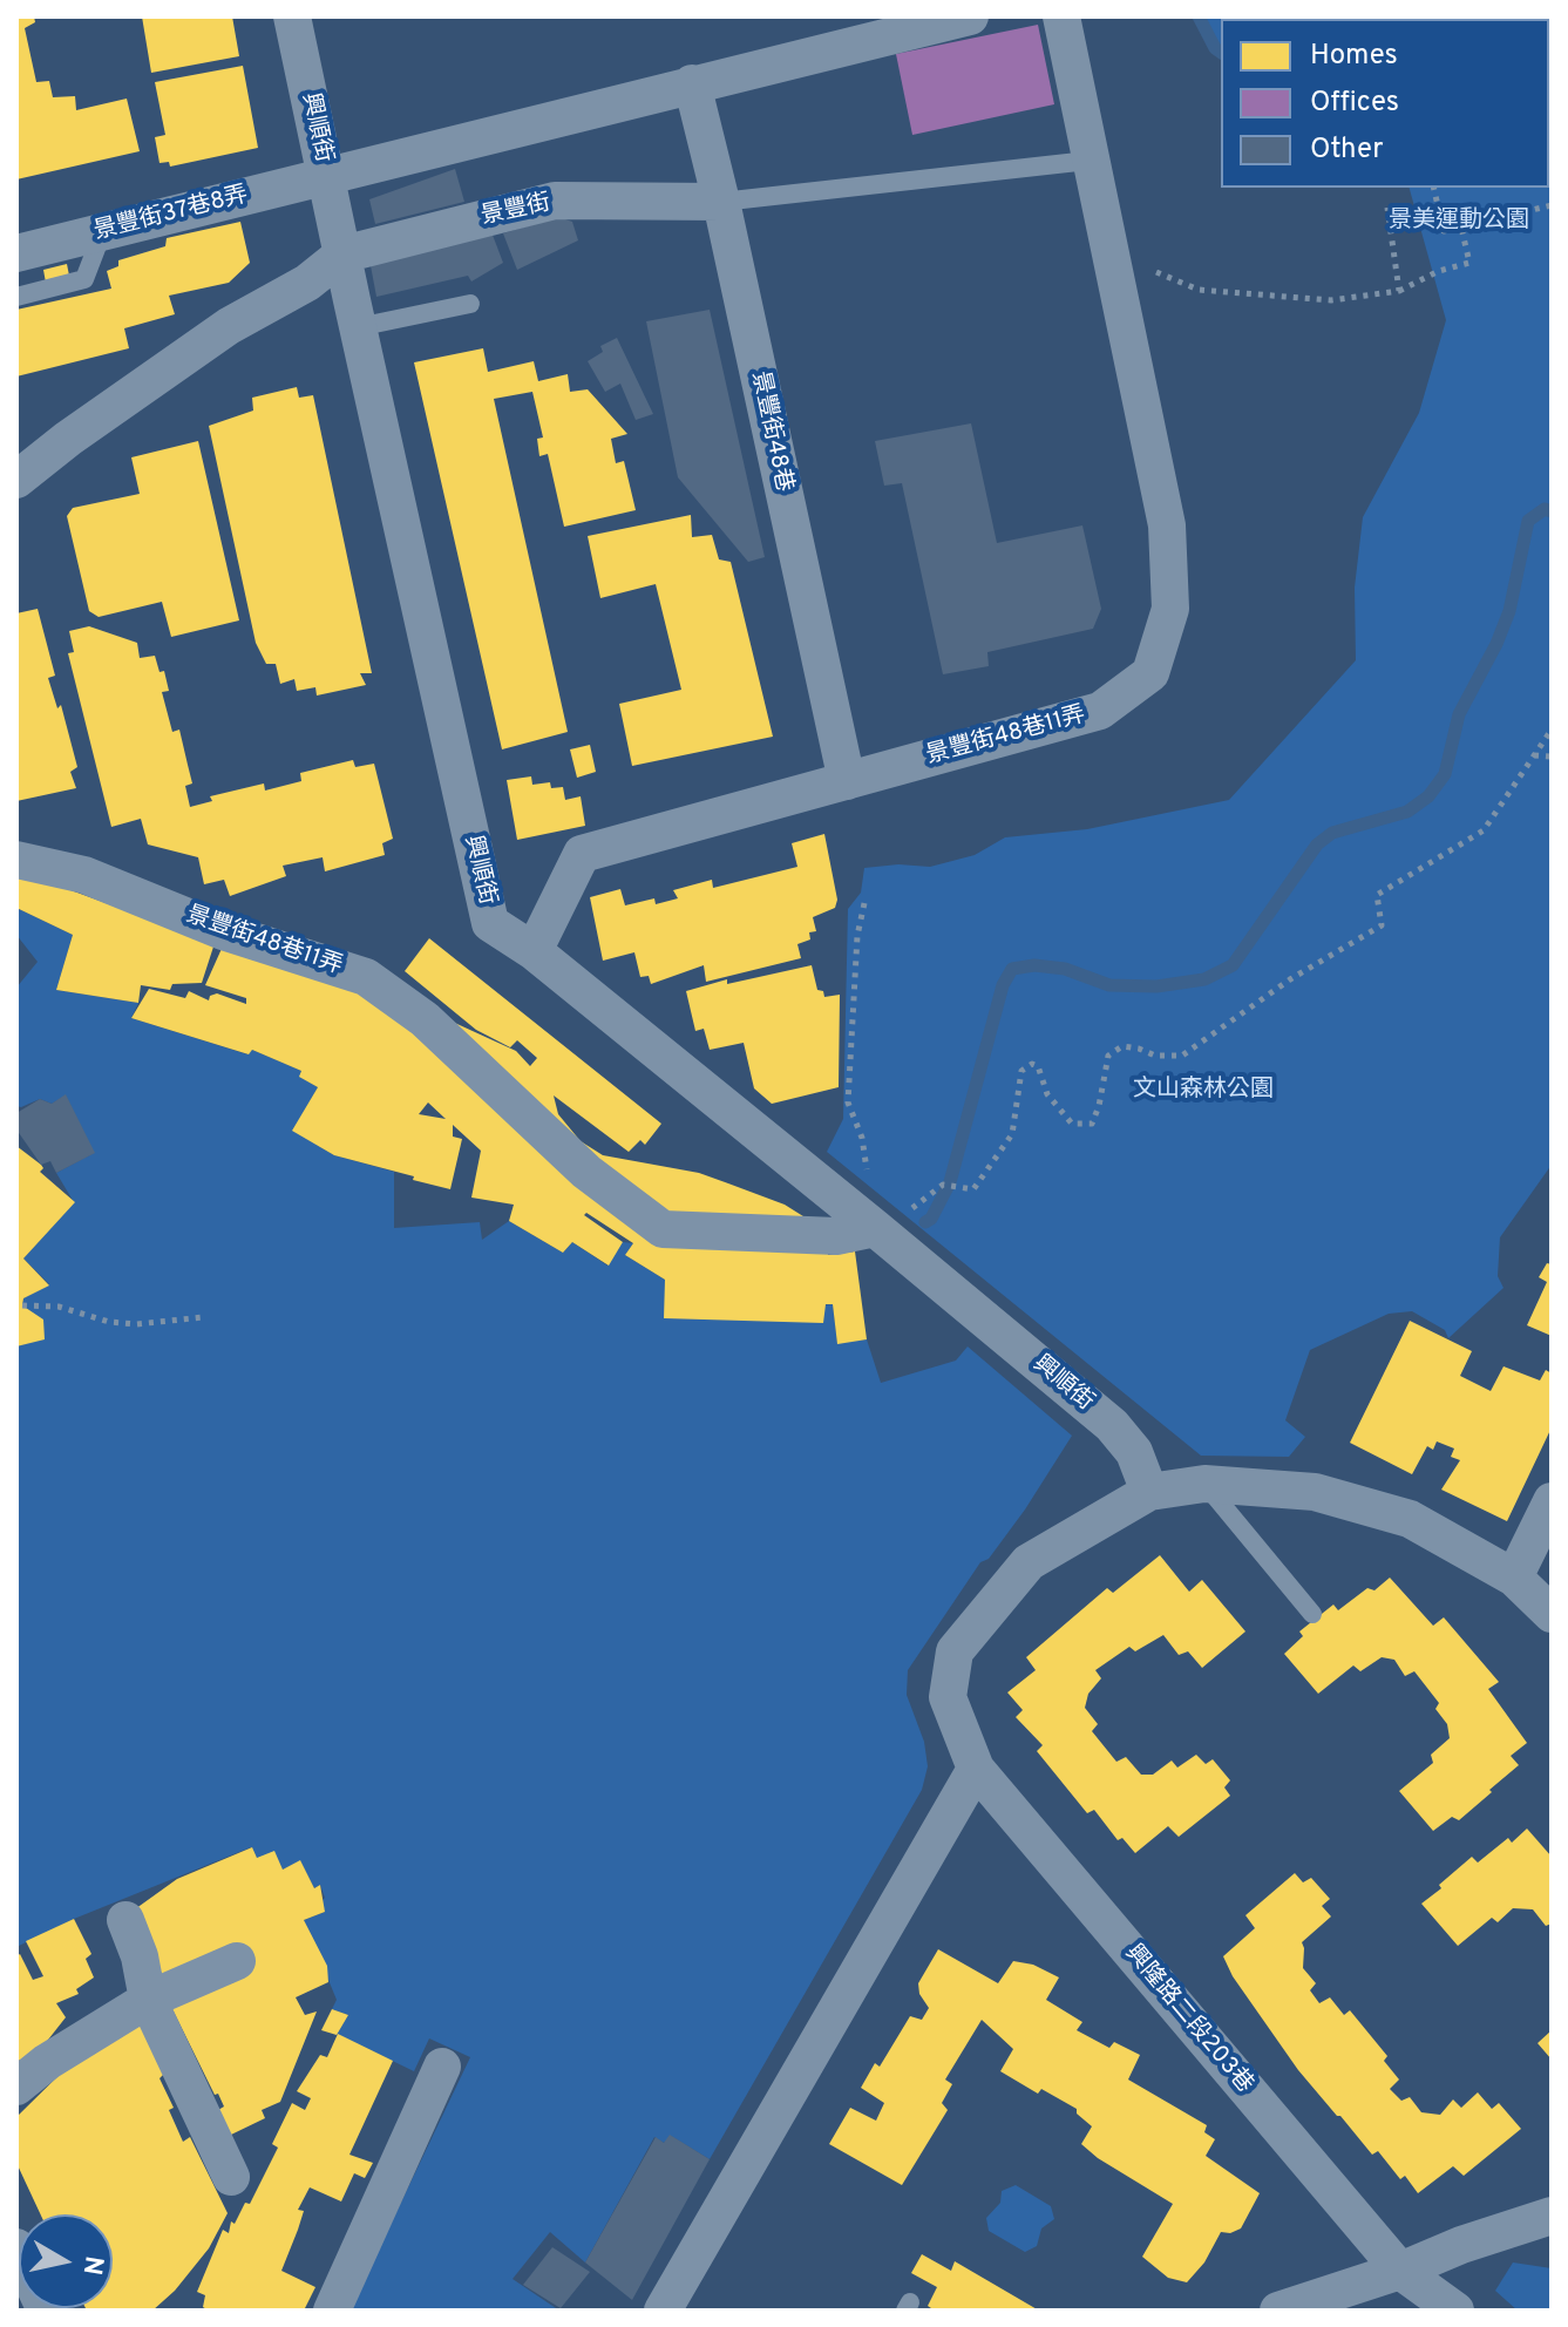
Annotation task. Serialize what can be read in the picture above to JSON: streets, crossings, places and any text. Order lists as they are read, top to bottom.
{
  "streets": {
    "street": [
      "興順街",
      "景豐街",
      "景豐街37巷8弄",
      "景豐街48巷",
      "景豐街48巷11弄",
      "興隆路二段203巷"
    ]
  },
  "crossings": [
    ["興順街", "景豐街"],
    ["興順街", "景豐街37巷8弄"],
    ["興順街", "景豐街48巷11弄"],
    ["興順街", "興隆路二段203巷"],
    ["景豐街", "景豐街48巷"],
    ["景豐街", "景豐街48巷11弄"],
    ["景豐街48巷", "景豐街48巷11弄"]
  ],
  "parks": ["景美運動公園", "文山森林公園"],
  "legend": ["Homes", "Offices", "Other"],
  "north": "right"
}
